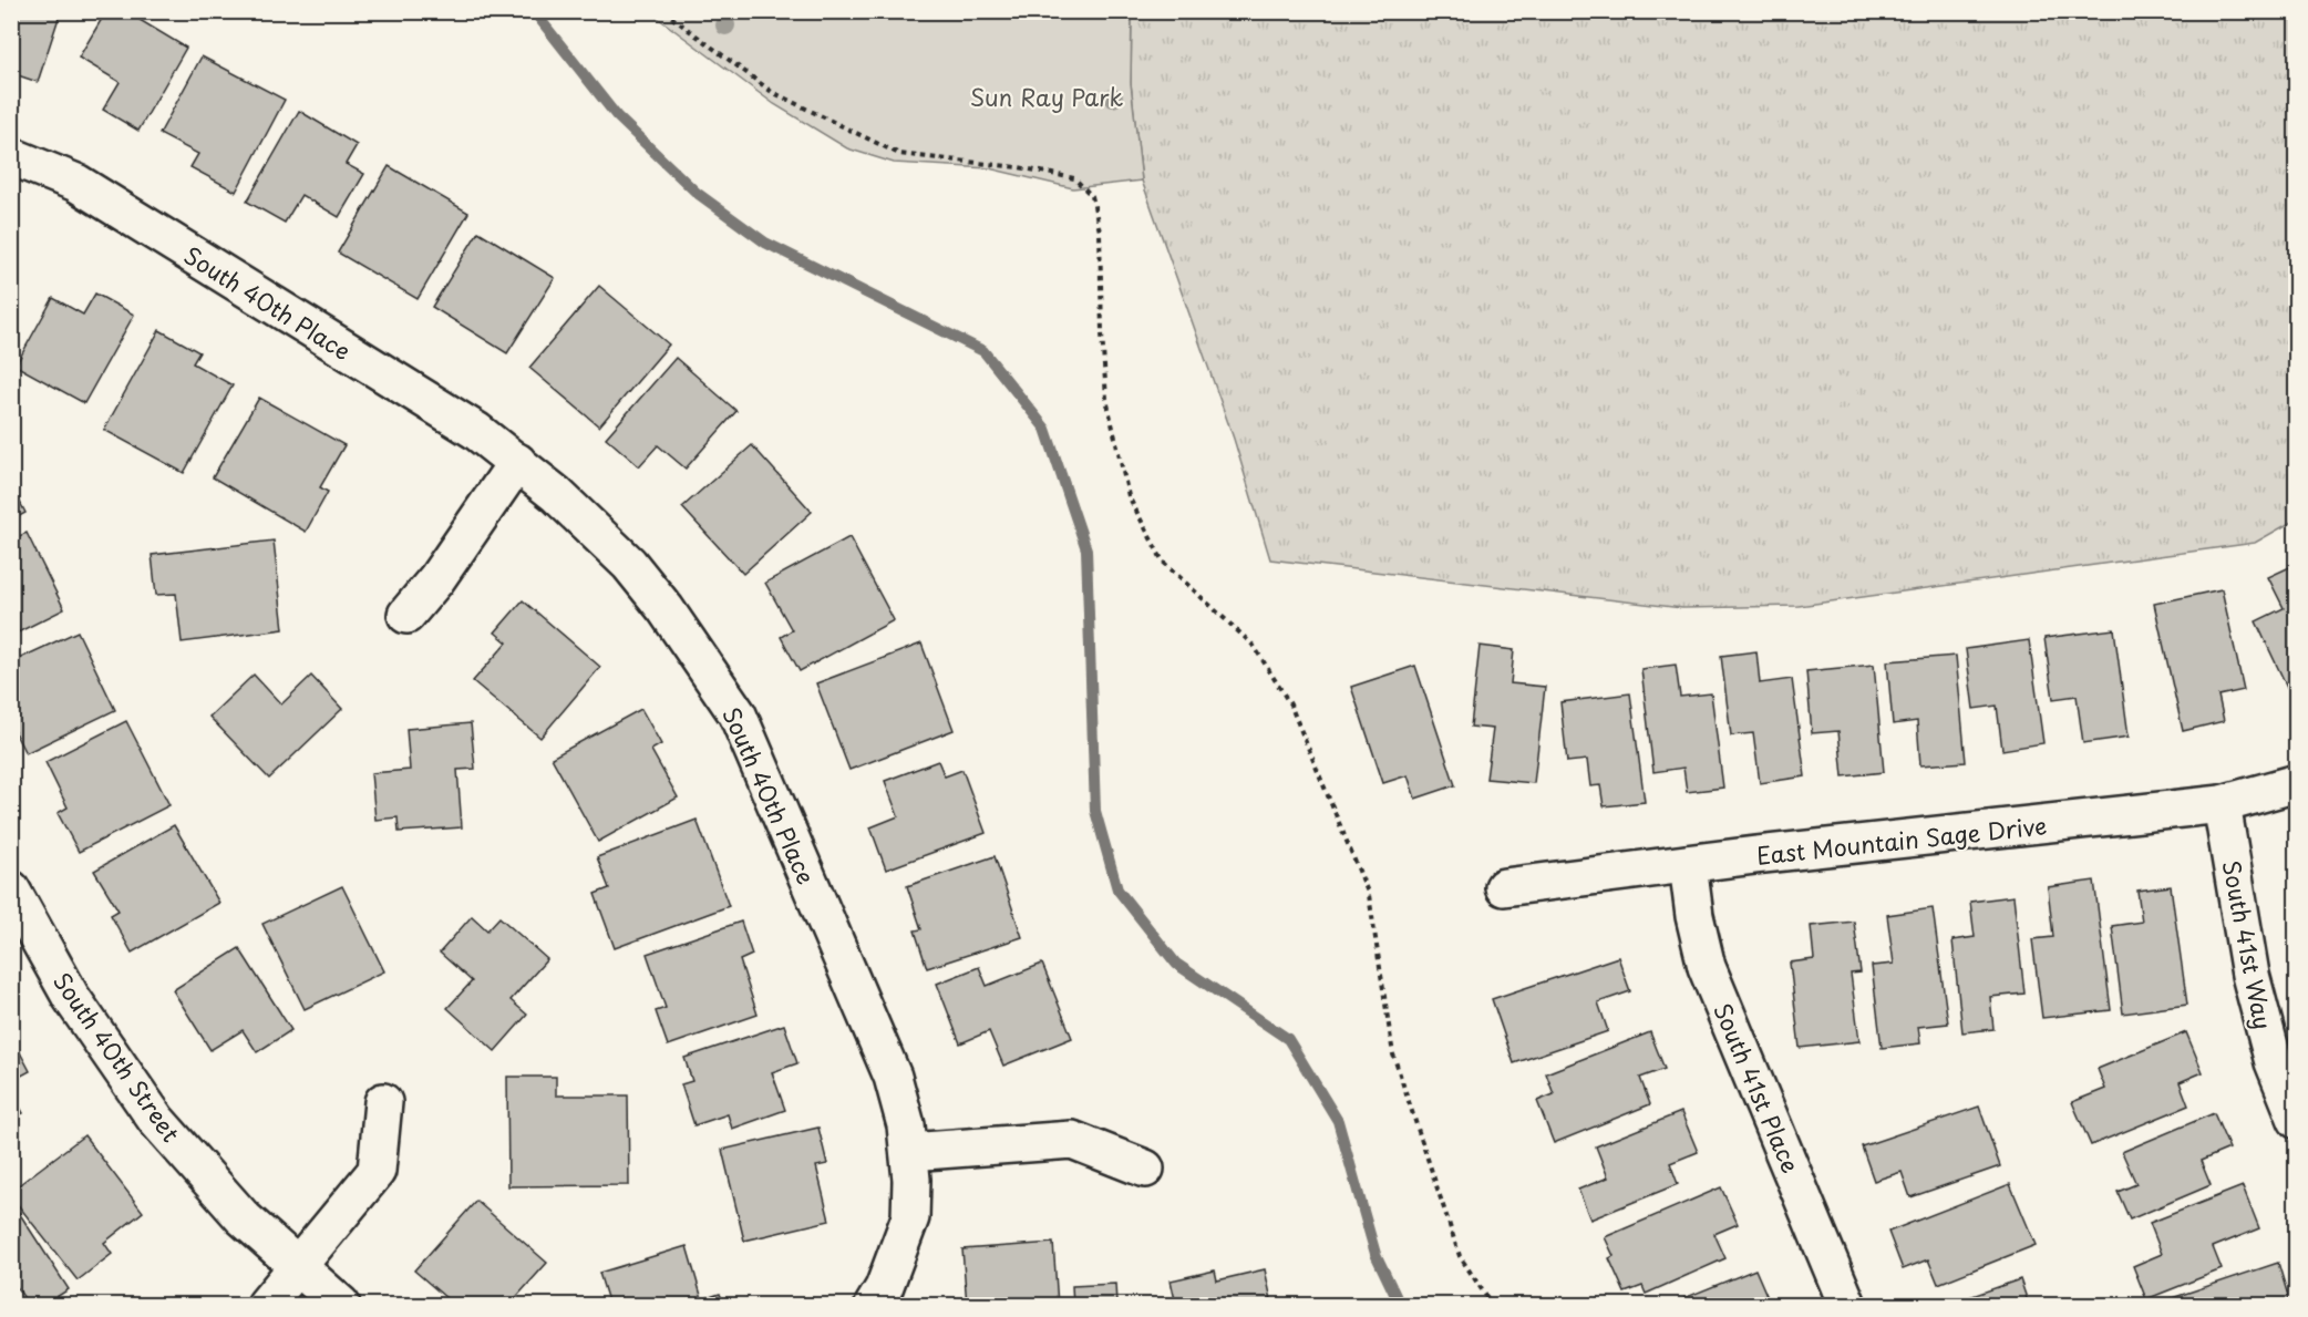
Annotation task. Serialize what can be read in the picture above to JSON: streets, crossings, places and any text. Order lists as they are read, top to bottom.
{
  "streets": {
    "street": [
      "South 40th Place",
      "East Mountain Sage Drive",
      "South 41st Way",
      "South 40th Street",
      "South 41st Place"
    ]
  },
  "crossings": [
    ["East Mountain Sage Drive", "South 41st Way"],
    ["East Mountain Sage Drive", "South 41st Place"]
  ],
  "parks": ["Sun Ray Park"]
}
